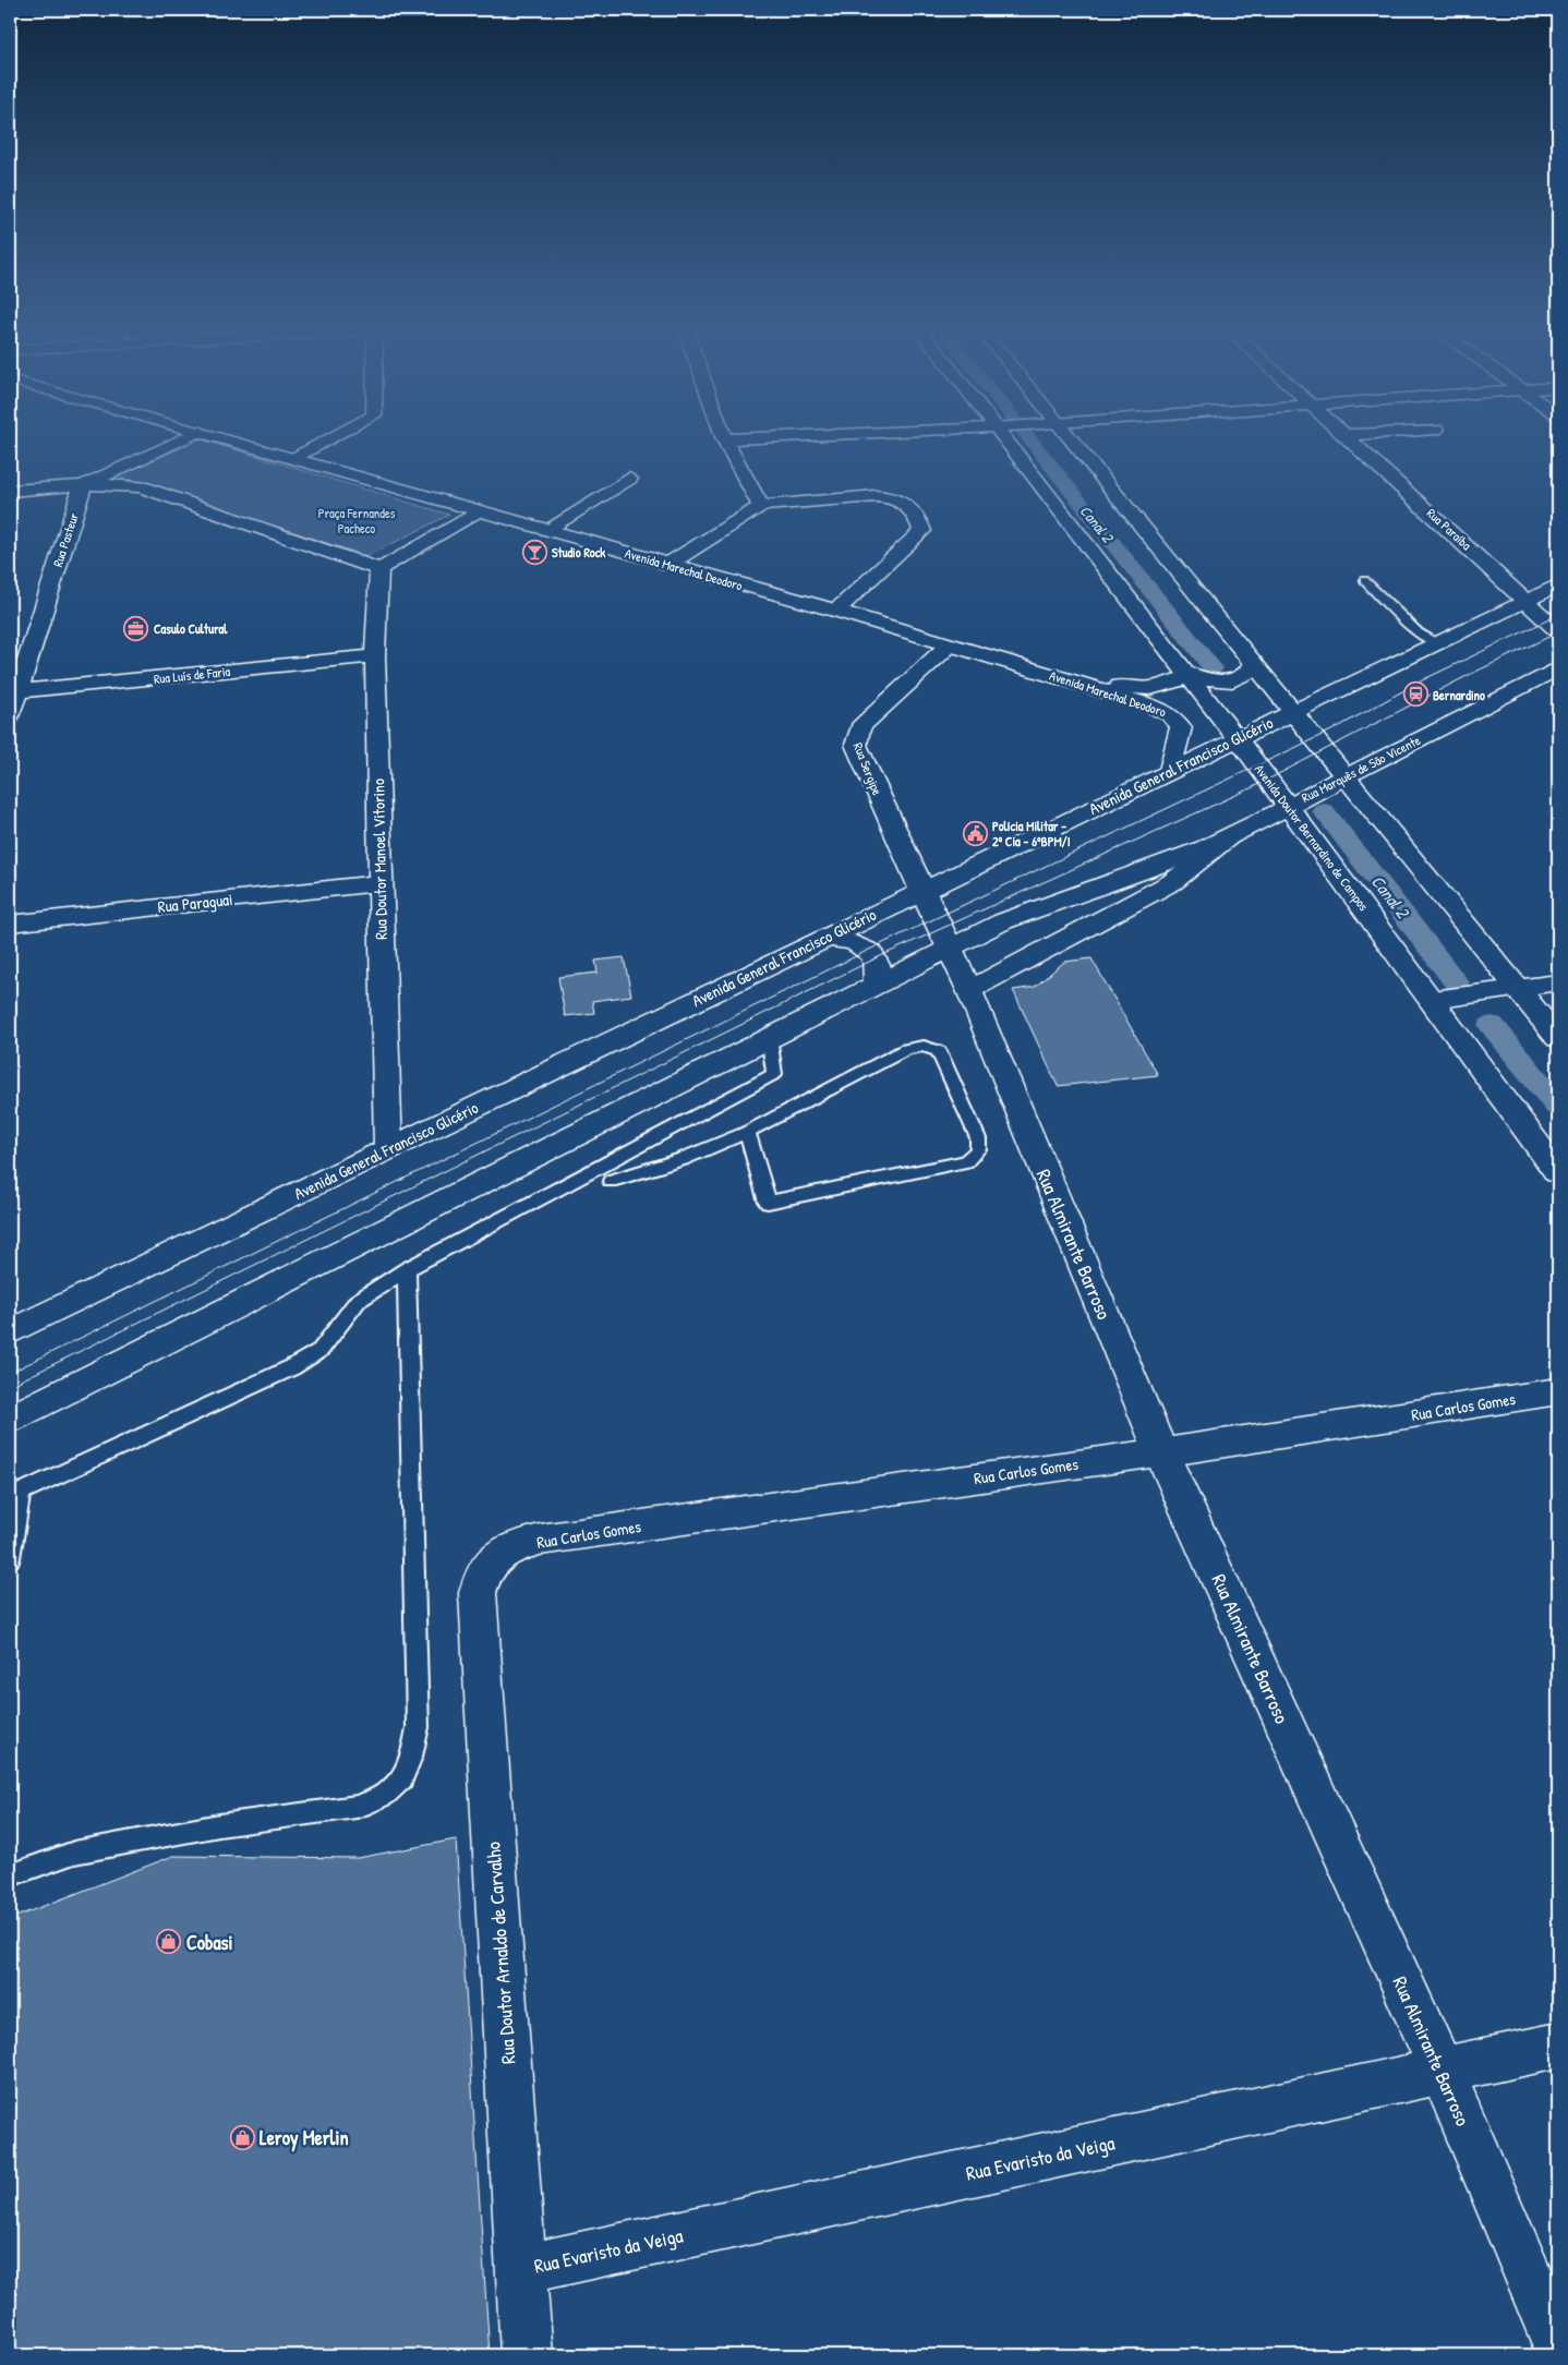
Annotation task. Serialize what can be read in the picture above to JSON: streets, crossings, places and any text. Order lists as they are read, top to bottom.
{
  "streets": {
    "street": [
      "Rua Paraíba",
      "Rua Pasteur",
      "Avenida Marechal Deodoro",
      "Rua Luís de Faria",
      "Avenida General Francisco Glicério",
      "Rua Sergipe",
      "Rua Marquês de São Vicente",
      "Avenida Doutor Bernardino de Campos",
      "Rua Doutor Manoel Vitorino",
      "Rua Paraguai",
      "Rua Almirante Barroso",
      "Rua Carlos Gomes",
      "Rua Doutor Arnaldo de Carvalho",
      "Rua Evaristo da Veiga"
    ]
  },
  "crossings": [
    ["Rua Paraíba", "Avenida General Francisco Glicério"],
    ["Rua Pasteur", "Rua Luís de Faria"],
    ["Avenida Marechal Deodoro", "Avenida General Francisco Glicério"],
    ["Avenida Marechal Deodoro", "Rua Sergipe"],
    ["Rua Luís de Faria", "Rua Doutor Manoel Vitorino"],
    ["Avenida General Francisco Glicério", "Rua Sergipe"],
    ["Avenida General Francisco Glicério", "Avenida Doutor Bernardino de Campos"],
    ["Avenida General Francisco Glicério", "Rua Doutor Manoel Vitorino"],
    ["Avenida General Francisco Glicério", "Rua Almirante Barroso"],
    ["Rua Sergipe", "Rua Almirante Barroso"],
    ["Rua Marquês de São Vicente", "Avenida Doutor Bernardino de Campos"],
    ["Rua Marquês de São Vicente", "Rua Almirante Barroso"],
    ["Rua Doutor Manoel Vitorino", "Rua Paraguai"],
    ["Rua Almirante Barroso", "Rua Carlos Gomes"],
    ["Rua Almirante Barroso", "Rua Evaristo da Veiga"],
    ["Rua Carlos Gomes", "Rua Doutor Arnaldo de Carvalho"],
    ["Rua Doutor Arnaldo de Carvalho", "Rua Evaristo da Veiga"]
  ],
  "water": ["Canal 2"],
  "parks": ["Praça Fernandes Pacheco"],
  "places": {
    "bar": ["Studio Rock"],
    "office": ["Casulo Cultural"],
    "station": ["Bernardino"],
    "public building": ["Polícia Militar - 2ª Cia - 6ºBPM/I"],
    "shop": ["Cobasi", "Leroy Merlin"]
  }
}
